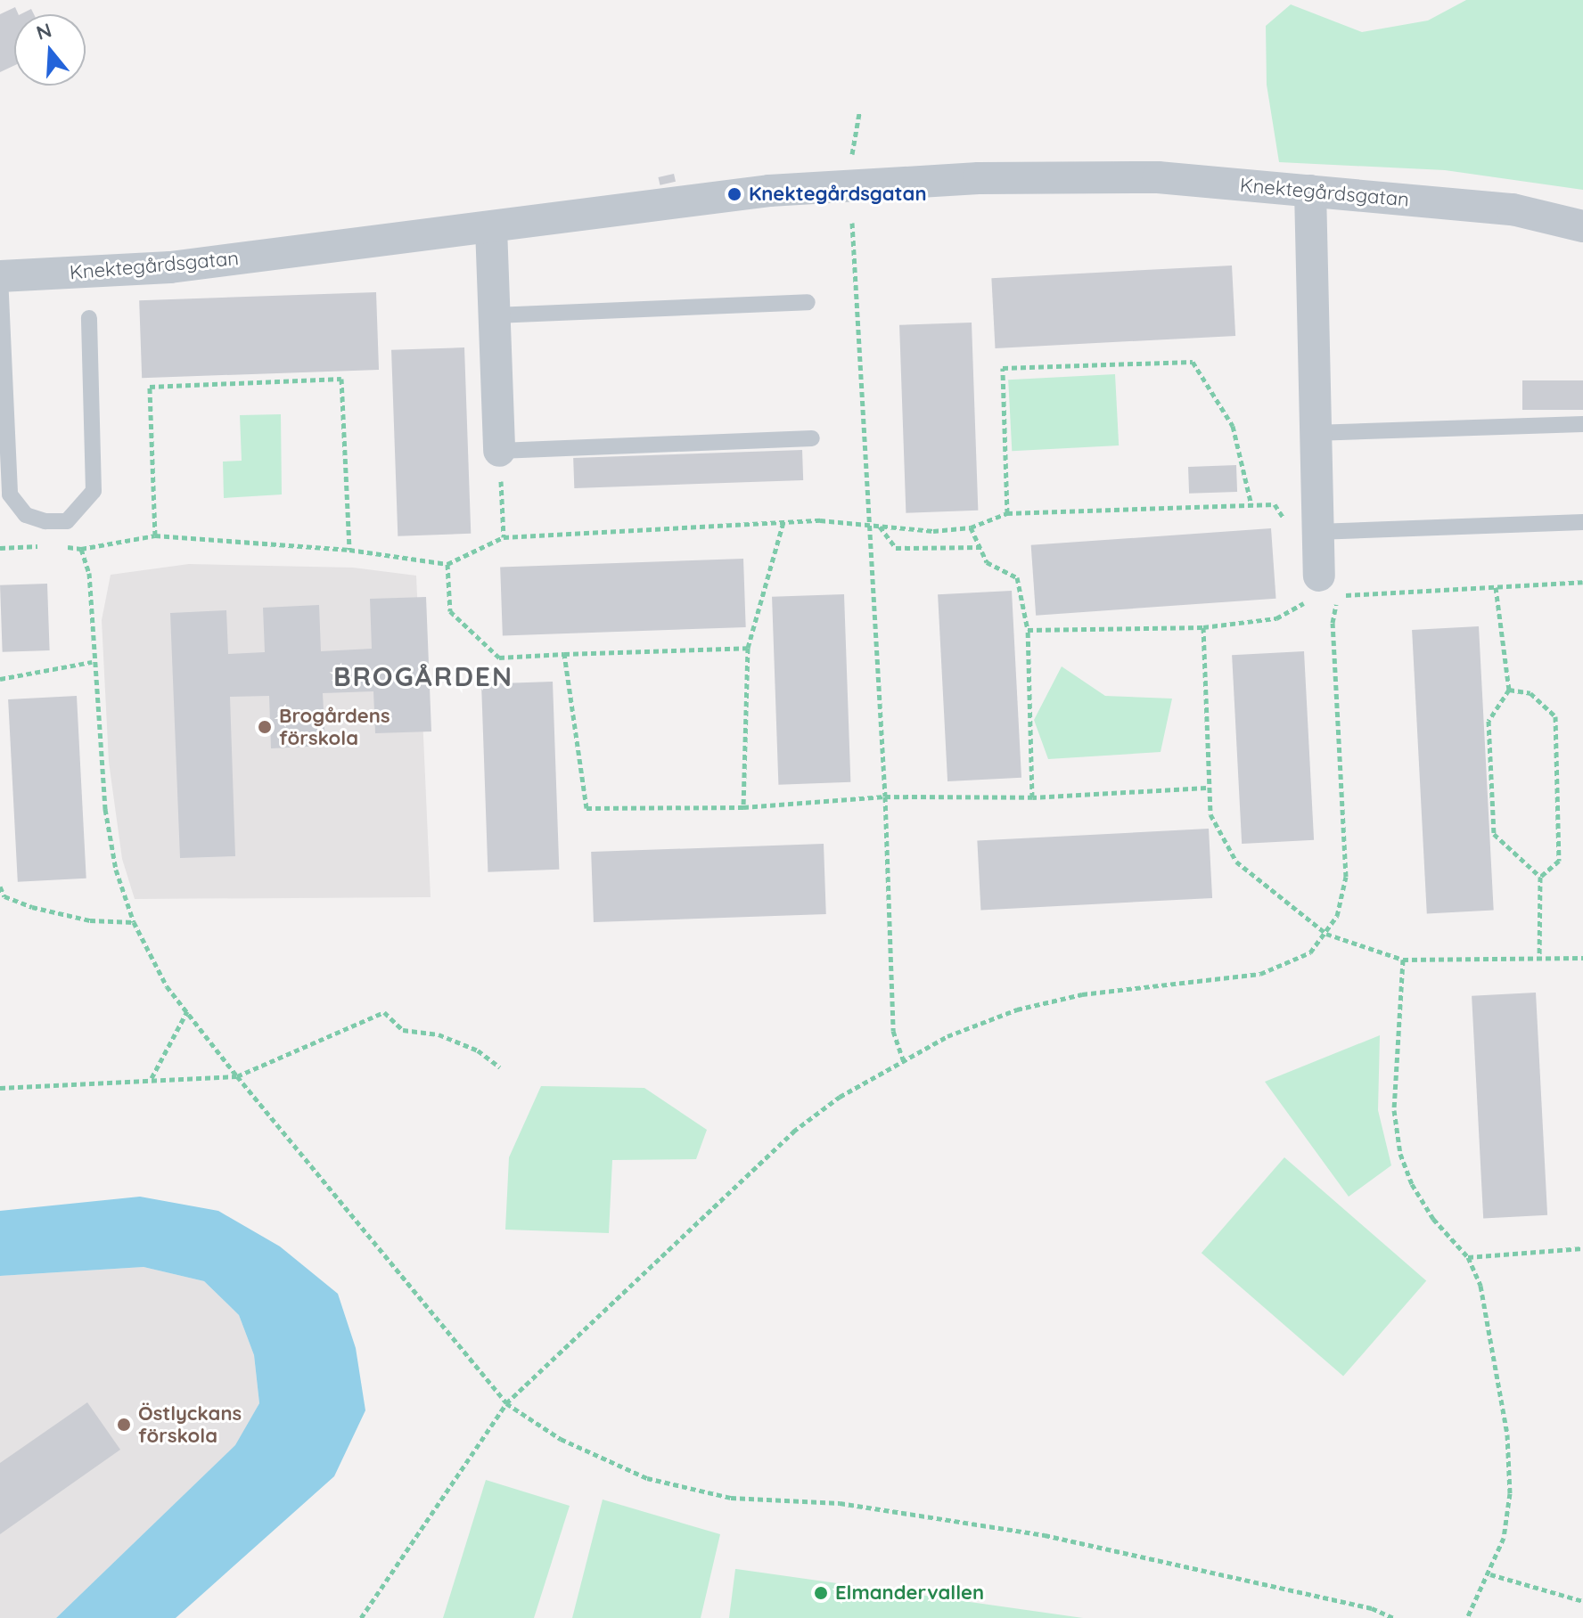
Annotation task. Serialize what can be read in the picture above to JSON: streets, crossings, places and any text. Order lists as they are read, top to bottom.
{
  "streets": {
    "street": ["Knektegårdsgatan"]
  },
  "districts": ["BROGÅRDEN"],
  "places": [
    "Knektegårdsgatan",
    "Brogårdens förskola",
    "Östlyckans förskola",
    "Elmandervallen"
  ],
  "north": "top"
}
